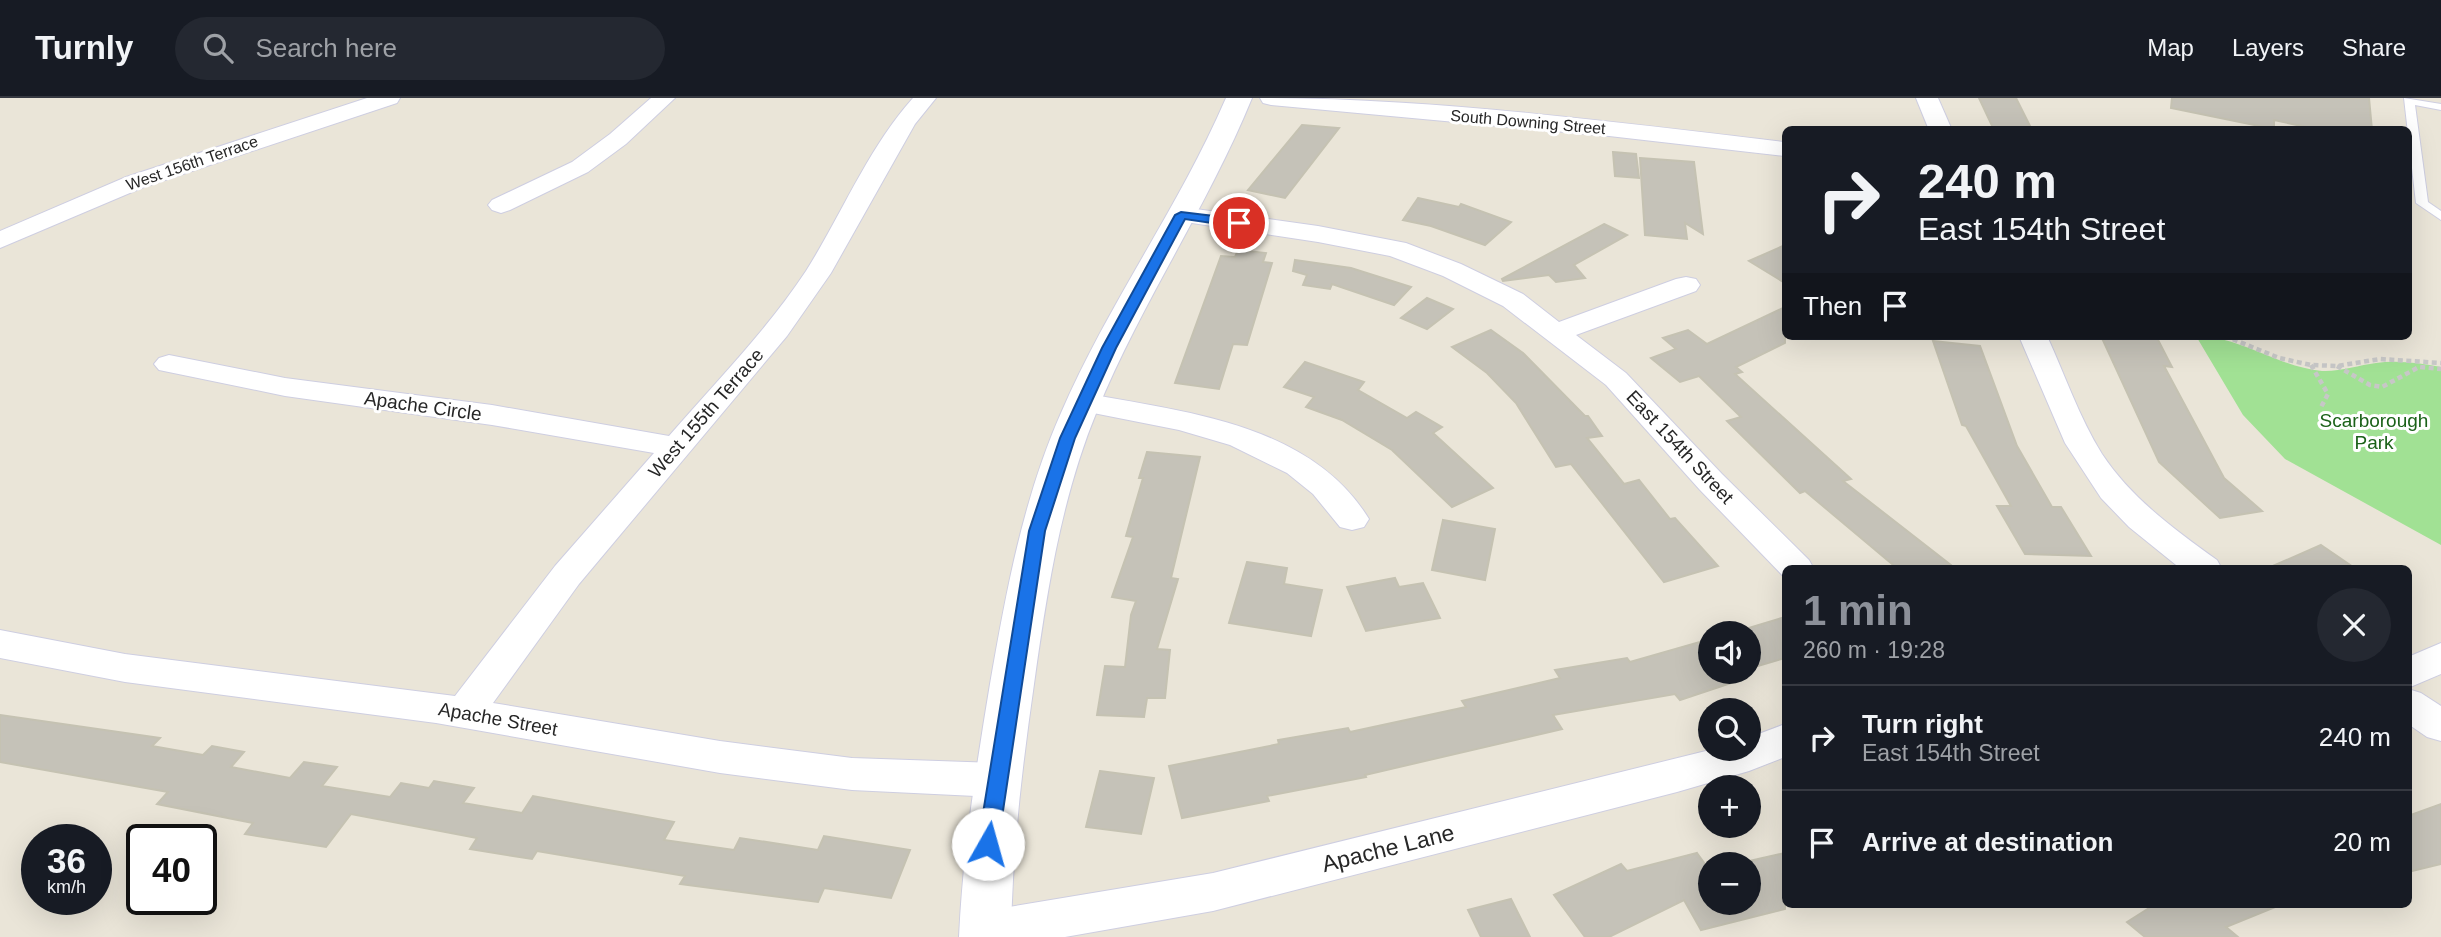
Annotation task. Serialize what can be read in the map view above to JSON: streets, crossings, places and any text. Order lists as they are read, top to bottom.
{
  "streets": {
    "street": [
      "South Downing Street",
      "West 156th Terrace",
      "Apache Circle",
      "West 155th Terrace",
      "East 154th Street",
      "Apache Street",
      "Apache Lane"
    ]
  },
  "crossings": [
    ["Apache Circle", "West 155th Terrace"],
    ["West 155th Terrace", "Apache Street"]
  ],
  "parks": ["Scarborough Park"],
  "page": {
    "header": "Turnly",
    "search": "Search here",
    "nav": ["Map", "Layers", "Share"],
    "turn": ["240 m", "East 154th Street"],
    "then": "Then",
    "heading": ["1 min", "260 m · 19:28"],
    "map_buttons": ["+", "−"],
    "list": [
      {
        "name": "Turn right",
        "note": "East 154th Street",
        "value": "240 m"
      },
      {
        "name": "Arrive at destination",
        "value": "20 m"
      }
    ],
    "speed": "36 km/h",
    "limit": "40"
  }
}
